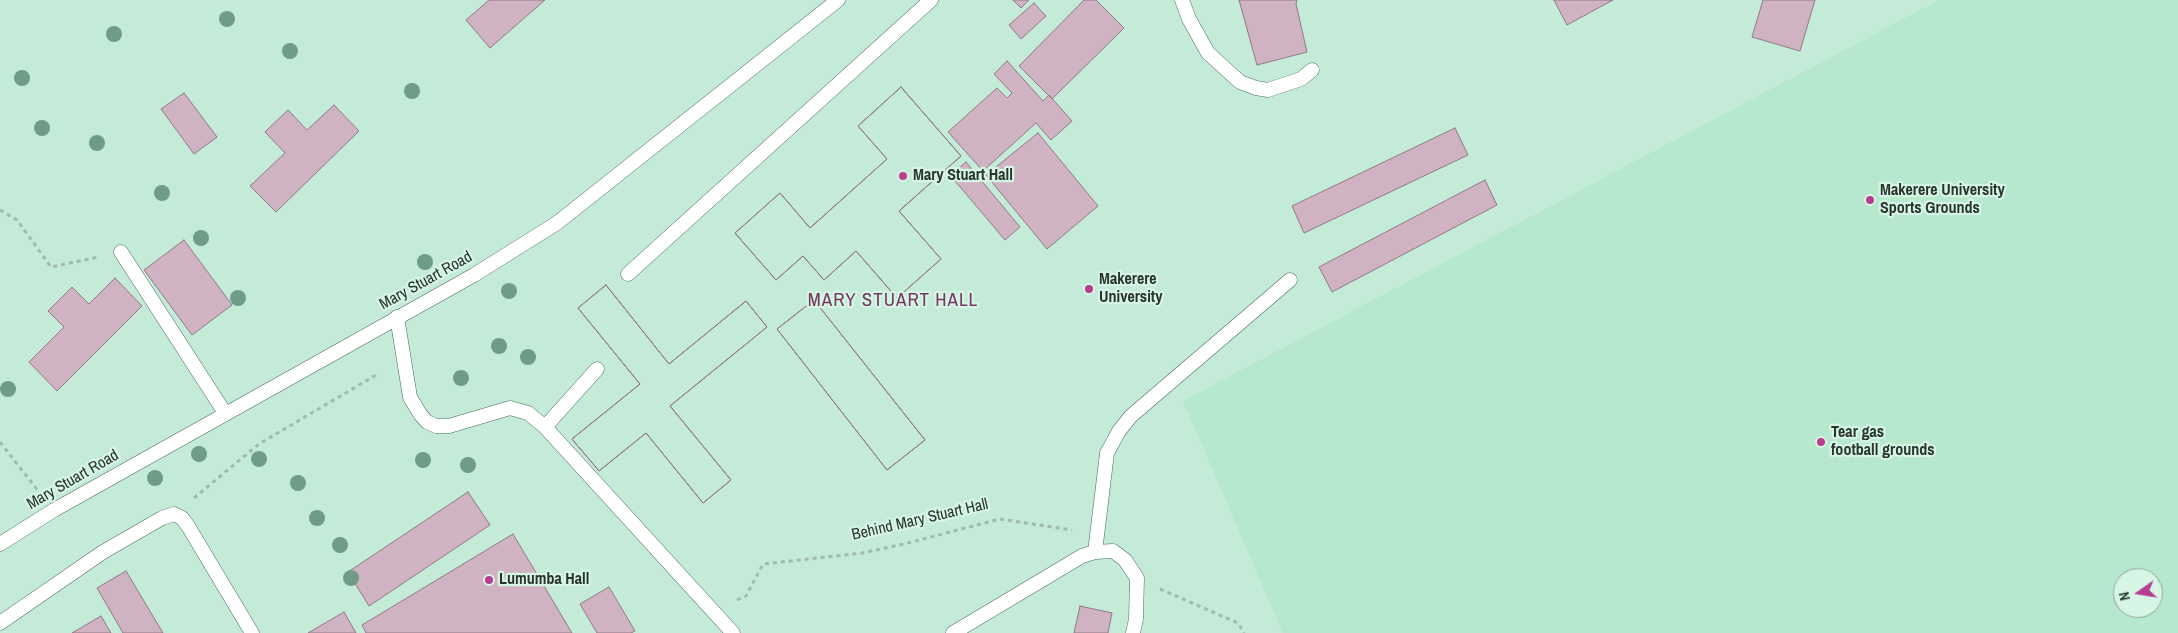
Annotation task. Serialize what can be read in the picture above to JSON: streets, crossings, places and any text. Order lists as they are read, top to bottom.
{
  "streets": {
    "lane": ["Mary Stuart Road"],
    "path": ["Behind Mary Stuart Hall"]
  },
  "districts": ["MARY STUART HALL"],
  "places": [
    "Mary Stuart Hall",
    "Makerere University Sports Grounds",
    "Makerere University",
    "Tear gas football grounds",
    "Lumumba Hall"
  ],
  "north": "left"
}
